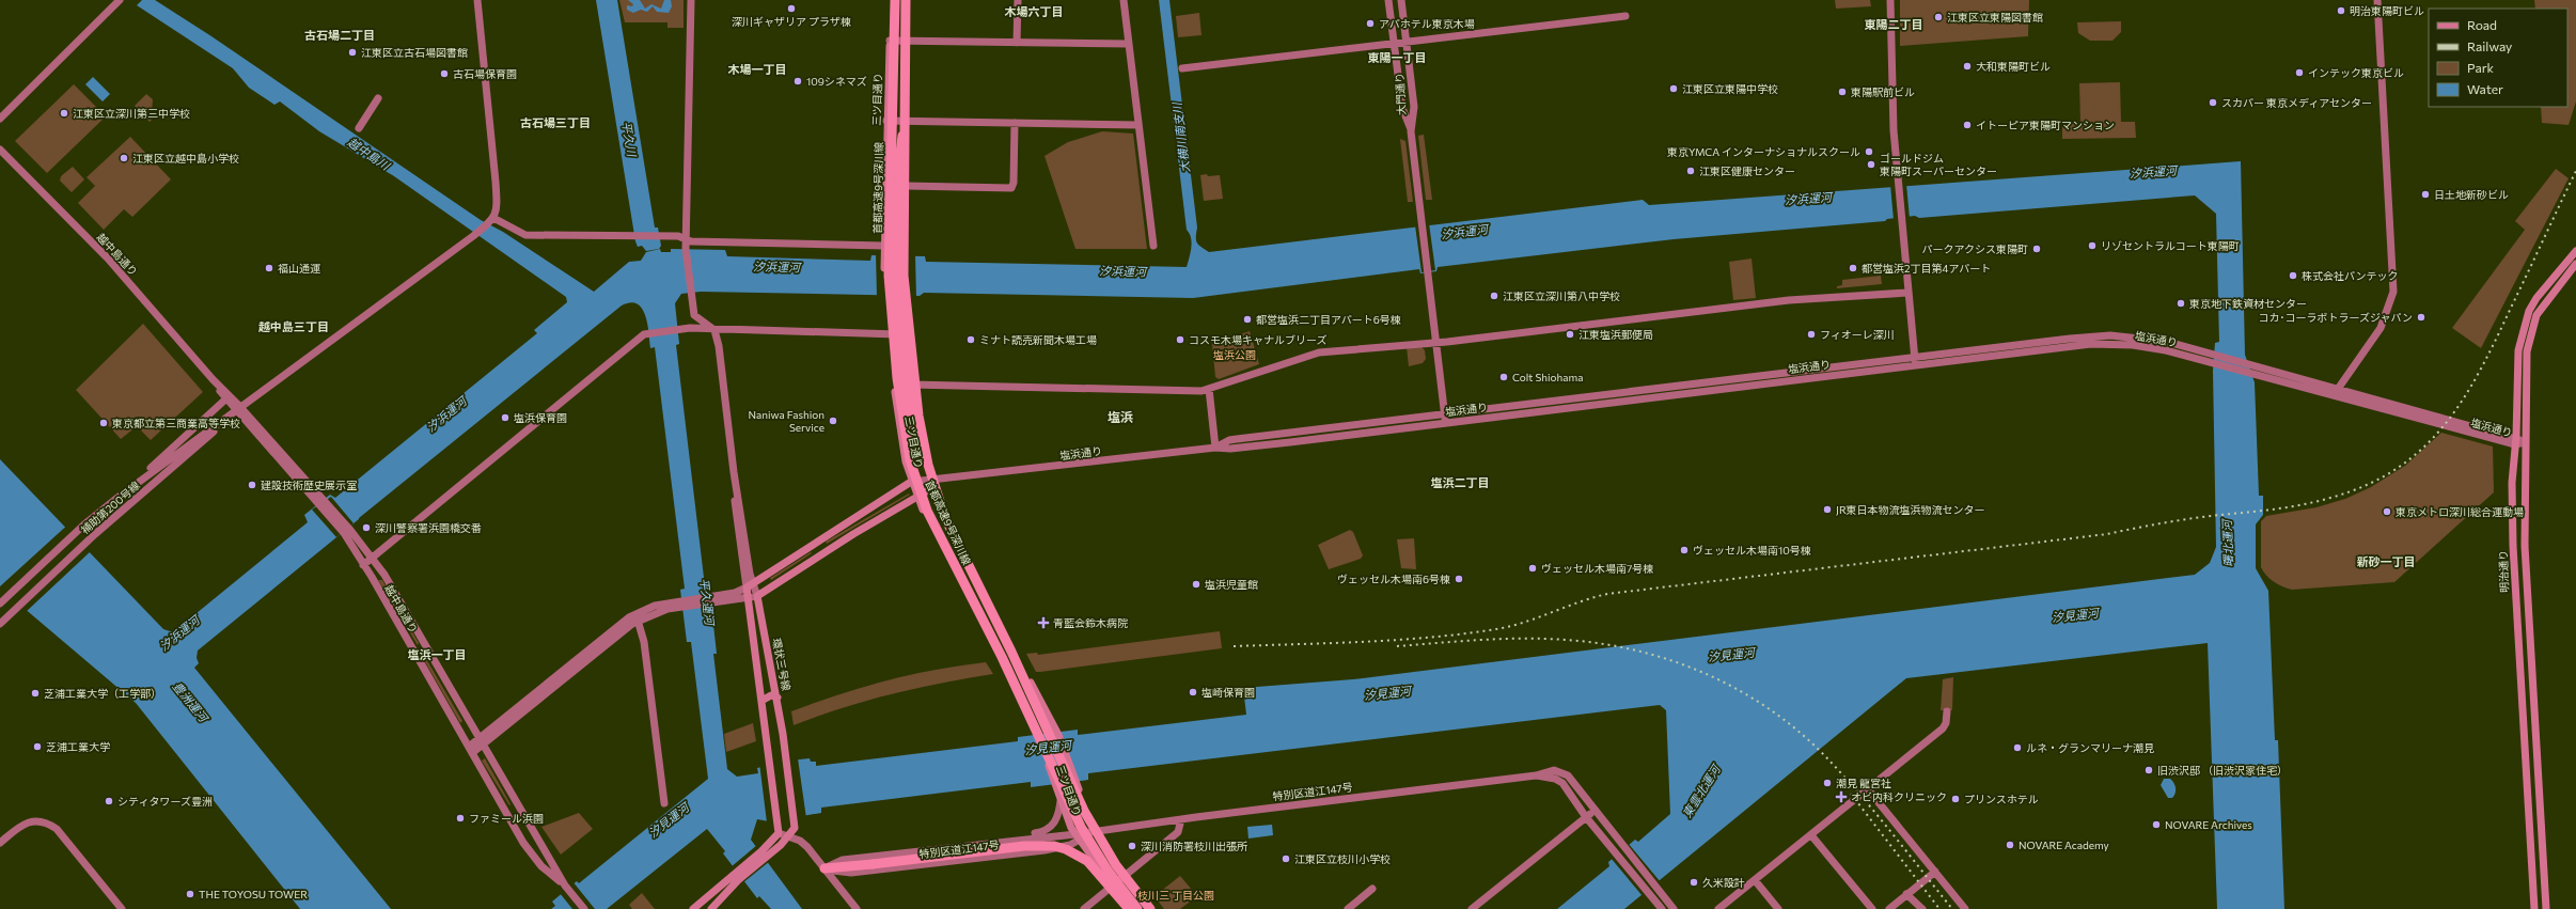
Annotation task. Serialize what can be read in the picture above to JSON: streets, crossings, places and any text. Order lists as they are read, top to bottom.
{
  "streets": {
    "highway": ["首都高速9号深川線"],
    "main road": ["三ツ目通り", "明治通り", "環状三号線"],
    "street": [
      "大門通り",
      "越中島通り",
      "塩浜通り",
      "補助第200号線",
      "特別区道江147号"
    ]
  },
  "crossings": [
    ["三ツ目通り", "首都高速9号深川線"],
    ["三ツ目通り", "塩浜通り"],
    ["三ツ目通り", "特別区道江147号"],
    ["越中島通り", "補助第200号線"],
    ["塩浜通り", "明治通り"]
  ],
  "districts": [
    "木場六丁目",
    "東陽二丁目",
    "古石場二丁目",
    "東陽一丁目",
    "木場一丁目",
    "古石場三丁目",
    "越中島三丁目",
    "塩浜",
    "塩浜二丁目",
    "新砂一丁目",
    "塩浜一丁目"
  ],
  "water": [
    "大横川南支川",
    "平久川",
    "越中島川",
    "汐浜運河",
    "曙北運河",
    "平久運河",
    "汐見運河",
    "豊洲運河",
    "東雲北運河"
  ],
  "parks": ["塩浜公園", "枝川三 丁目公園"],
  "places": {
    "other": [
      "深川ギャザリア プラザ棟",
      "明治東陽町ビル",
      "江東区立東陽図書館",
      "アパホテル東京木場",
      "江東区立古石場図書館",
      "大和東陽町ビル",
      "インテック東京ビル",
      "古石場保育園",
      "109シネマズ",
      "江東区立東陽中学校",
      "東陽駅前ビル",
      "スカパー 東京メディアセンター",
      "江東区立深川第三中学校",
      "イトーピア東陽町マンション",
      "東京YMCA インターナショナルスクール",
      "江東区立越中島小学校",
      "ゴールドジム 東陽町スーパーセンター",
      "江東区健康センター",
      "日土地新砂ビル",
      "リゾセントラルコート東陽町",
      "パークアクシス東陽町",
      "福山通運",
      "都営塩浜2丁目第4アパート",
      "株式会社パンテック",
      "江東区立深川第八中学校",
      "東京地下鉄資材センター",
      "コカ･コーラボトラーズジャパン",
      "都営塩浜二丁目アパート6号棟",
      "江東塩浜郵便局",
      "フィオーレ深川",
      "ミナト読売新聞木場工場",
      "コスモ木場キャナルブリーズ",
      "Colt Shiohama",
      "塩浜保育園",
      "Naniwa Fashion Service",
      "東京都立第三商業高等学校",
      "建設技術歴史展示室",
      "JR東日本物流塩浜物流センター",
      "東京メトロ深川総合運動場",
      "深川警察署浜園橋交番",
      "ヴェッセル木場南10号棟",
      "ヴェッセル木場南7号棟",
      "ヴェッセル木場南6号棟",
      "塩浜児童館",
      "塩崎保育園",
      "芝浦工業大学（工学部）",
      "芝浦工業大学",
      "ルネ・グランマリーナ潮見",
      "旧渋沢邸 （旧渋沢家住宅）",
      "潮見 龍宮社",
      "プリンスホテル",
      "シティタワーズ豊洲",
      "ファミール浜園",
      "NOVARE Archives",
      "NOVARE Academy",
      "深川消防署枝川出張所",
      "江東区立枝川小学校",
      "久米設計",
      "THE TOYOSU TOWER"
    ],
    "health": ["青藍会鈴木病院", "オビ内科クリニック"]
  },
  "legend": [
    "Road",
    "Railway",
    "Park",
    "Water"
  ]
}
